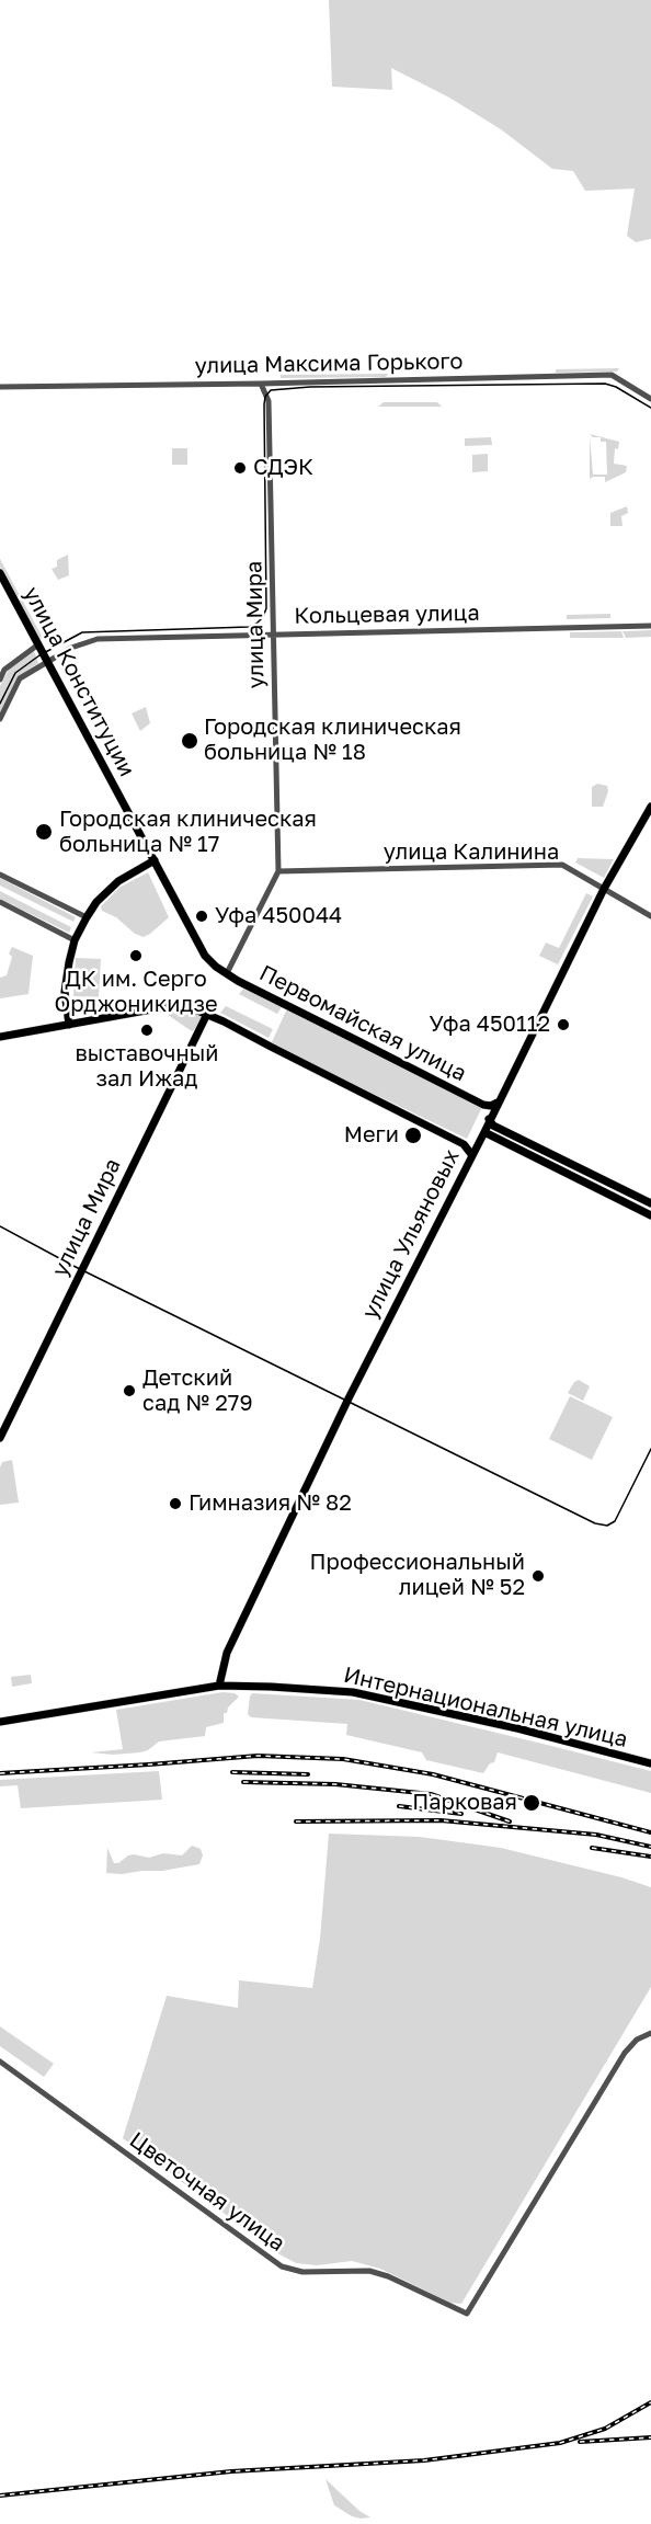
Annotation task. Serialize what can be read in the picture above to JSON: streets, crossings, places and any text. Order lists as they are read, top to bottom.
{
  "streets": {
    "main road": [
      "улица Мира",
      "улица Конституции",
      "Первомайская улица",
      "улица Ульяновых",
      "Интернациональная улица"
    ],
    "street": [
      "улица Максима Горького",
      "Кольцевая улица",
      "улица Калинина",
      "Цветочная улица"
    ]
  },
  "crossings": [
    ["улица Максима Горького", "улица Мира"],
    ["Кольцевая улица", "улица Мира"],
    ["Кольцевая улица", "улица Конституции"],
    ["улица Мира", "улица Конституции"],
    ["улица Мира", "улица Калинина"],
    ["улица Мира", "Первомайская улица"],
    ["улица Конституции", "Первомайская улица"],
    ["улица Калинина", "улица Ульяновых"],
    ["Первомайская улица", "улица Ульяновых"],
    ["улица Ульяновых", "Интернациональная улица"]
  ],
  "places": [
    "СДЭК",
    "Городская клиническая больница № 18",
    "Городская клиническая больница № 17",
    "Уфа 450044",
    "ДК им. Серго Орджоникидзе",
    "Уфа 450112",
    "выставочный зал Ижад",
    "Меги",
    "Детский сад № 279",
    "Гимназия № 82",
    "Профессиональный лицей № 52",
    "Парковая"
  ]
}
